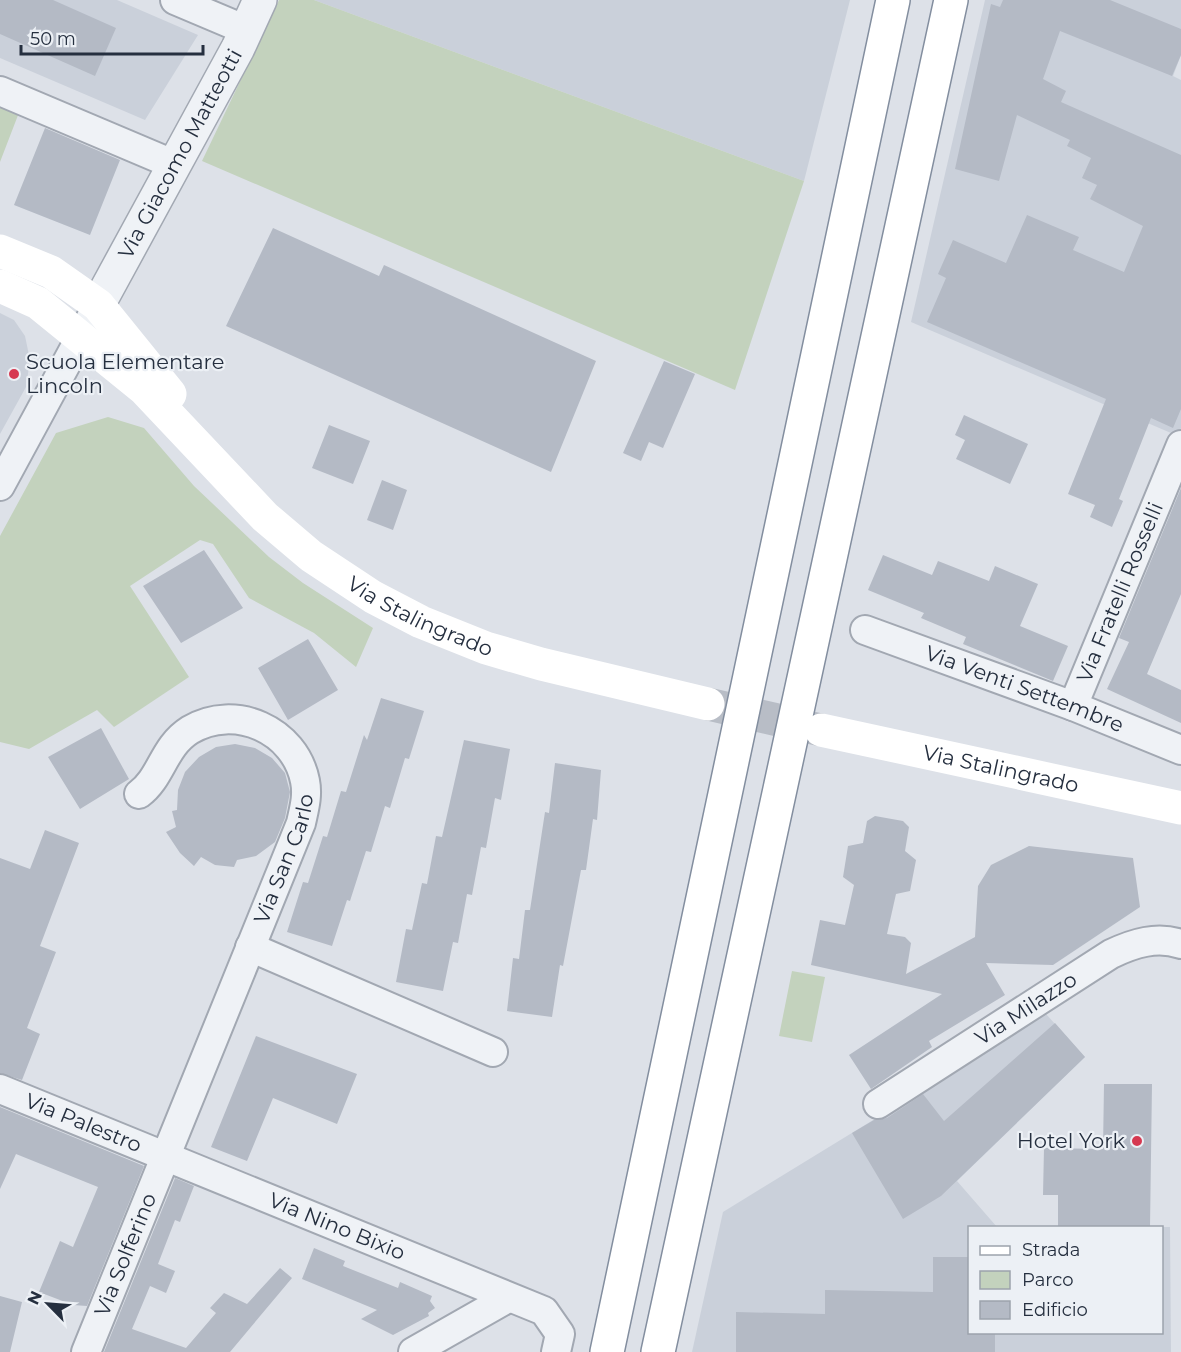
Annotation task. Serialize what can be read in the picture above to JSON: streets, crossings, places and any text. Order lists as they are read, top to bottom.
{
  "streets": {
    "main road": ["Via Stalingrado"],
    "street": [
      "Via Giacomo Matteotti",
      "Via Fratelli Rosselli",
      "Via Venti Settembre",
      "Via San Carlo",
      "Via Milazzo",
      "Via Palestro",
      "Via Nino Bixio",
      "Via Solferino"
    ]
  },
  "crossings": [
    ["Via Giacomo Matteotti", "Via Stalingrado"],
    ["Via Fratelli Rosselli", "Via Venti Settembre"],
    ["Via San Carlo", "Via Palestro"],
    ["Via San Carlo", "Via Nino Bixio"],
    ["Via San Carlo", "Via Solferino"],
    ["Via Palestro", "Via Nino Bixio"],
    ["Via Palestro", "Via Solferino"],
    ["Via Nino Bixio", "Via Solferino"]
  ],
  "places": ["Scuola Elementare Lincoln", "Hotel York"],
  "legend": ["Strada", "Parco", "Edificio"],
  "scale_bar": "50 m",
  "north": "top left"
}
